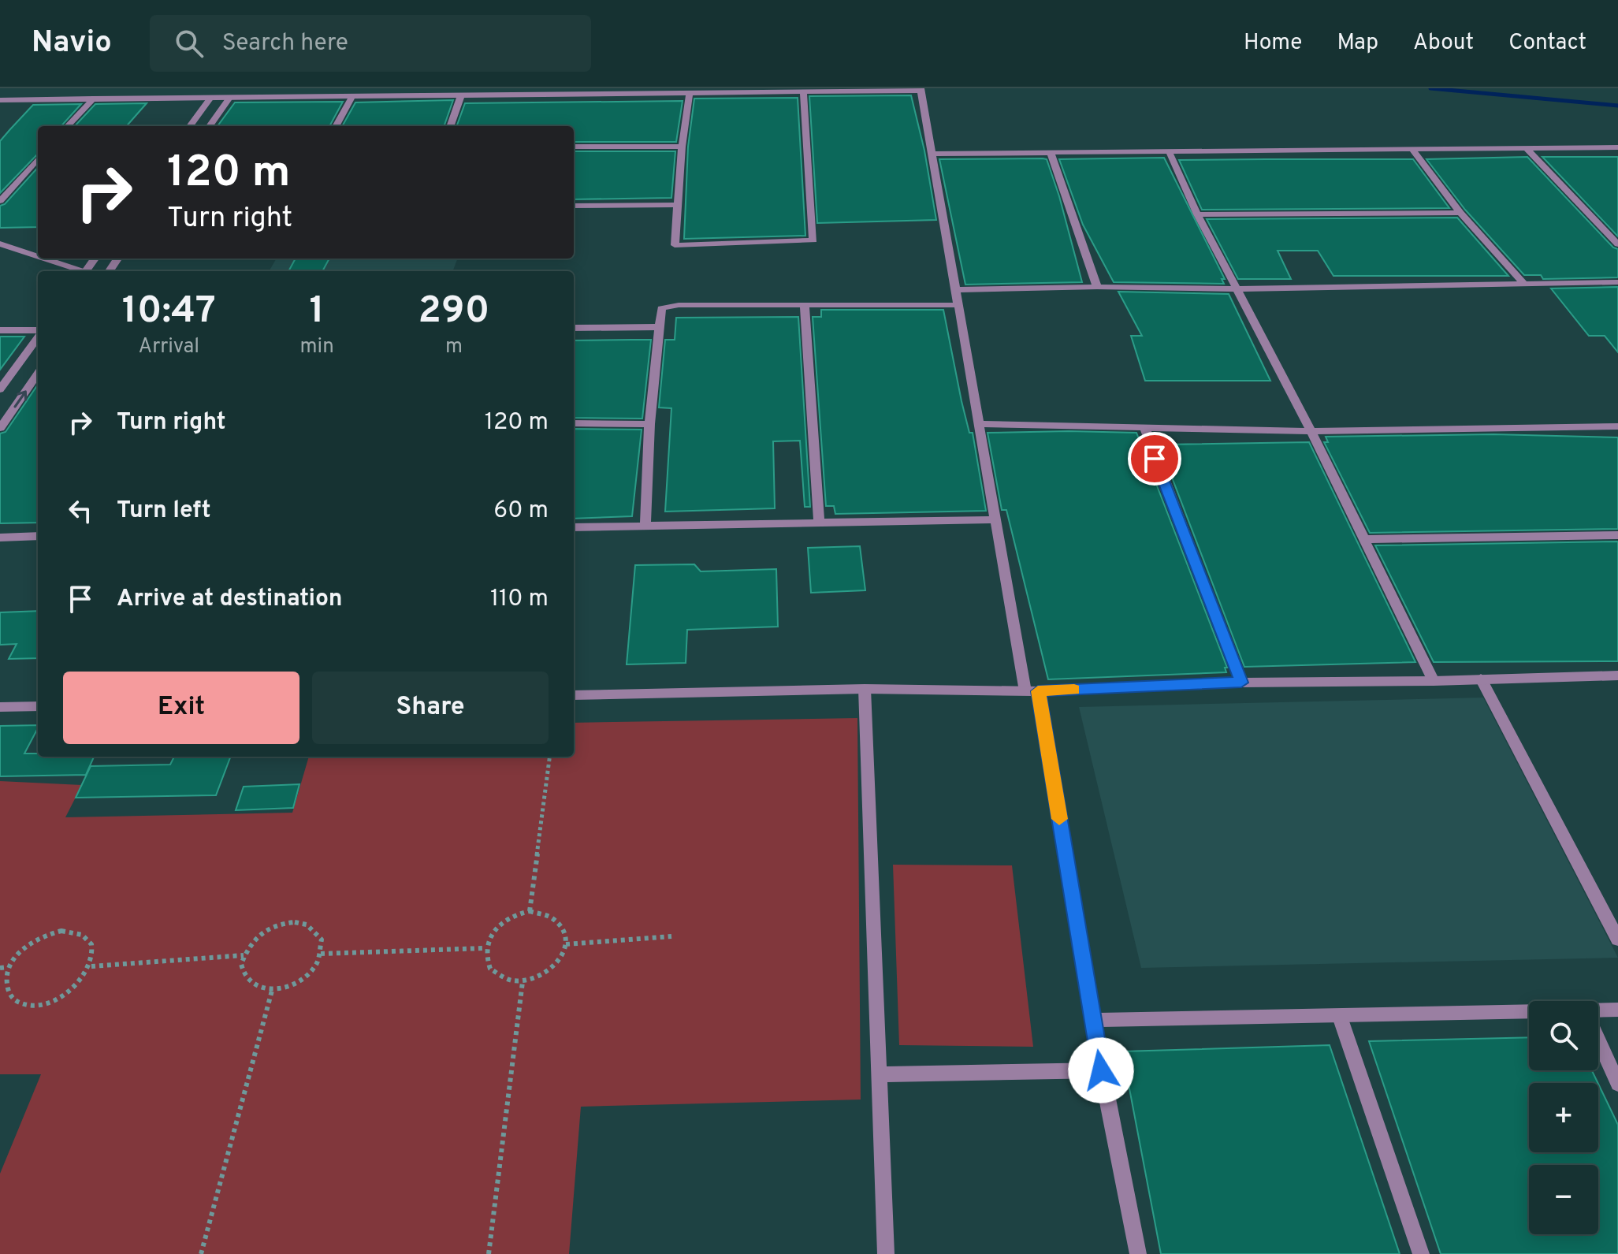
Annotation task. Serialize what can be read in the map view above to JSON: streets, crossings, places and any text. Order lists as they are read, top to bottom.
{
  "page": {
    "header": "Navio",
    "search": "Search here",
    "nav": [
      "Home",
      "Map",
      "About",
      "Contact"
    ],
    "turn": ["120 m", "Turn right"],
    "eta": [
      "10:47",
      "Arrival",
      "1",
      "min",
      "290",
      "m"
    ],
    "list": [
      {
        "name": "Turn right",
        "value": "120 m"
      },
      {
        "name": "Turn left",
        "value": "60 m"
      },
      {
        "name": "Arrive at destination",
        "value": "110 m"
      }
    ],
    "buttons": ["Exit", "Share"],
    "map_buttons": ["+", "−"]
  }
}
